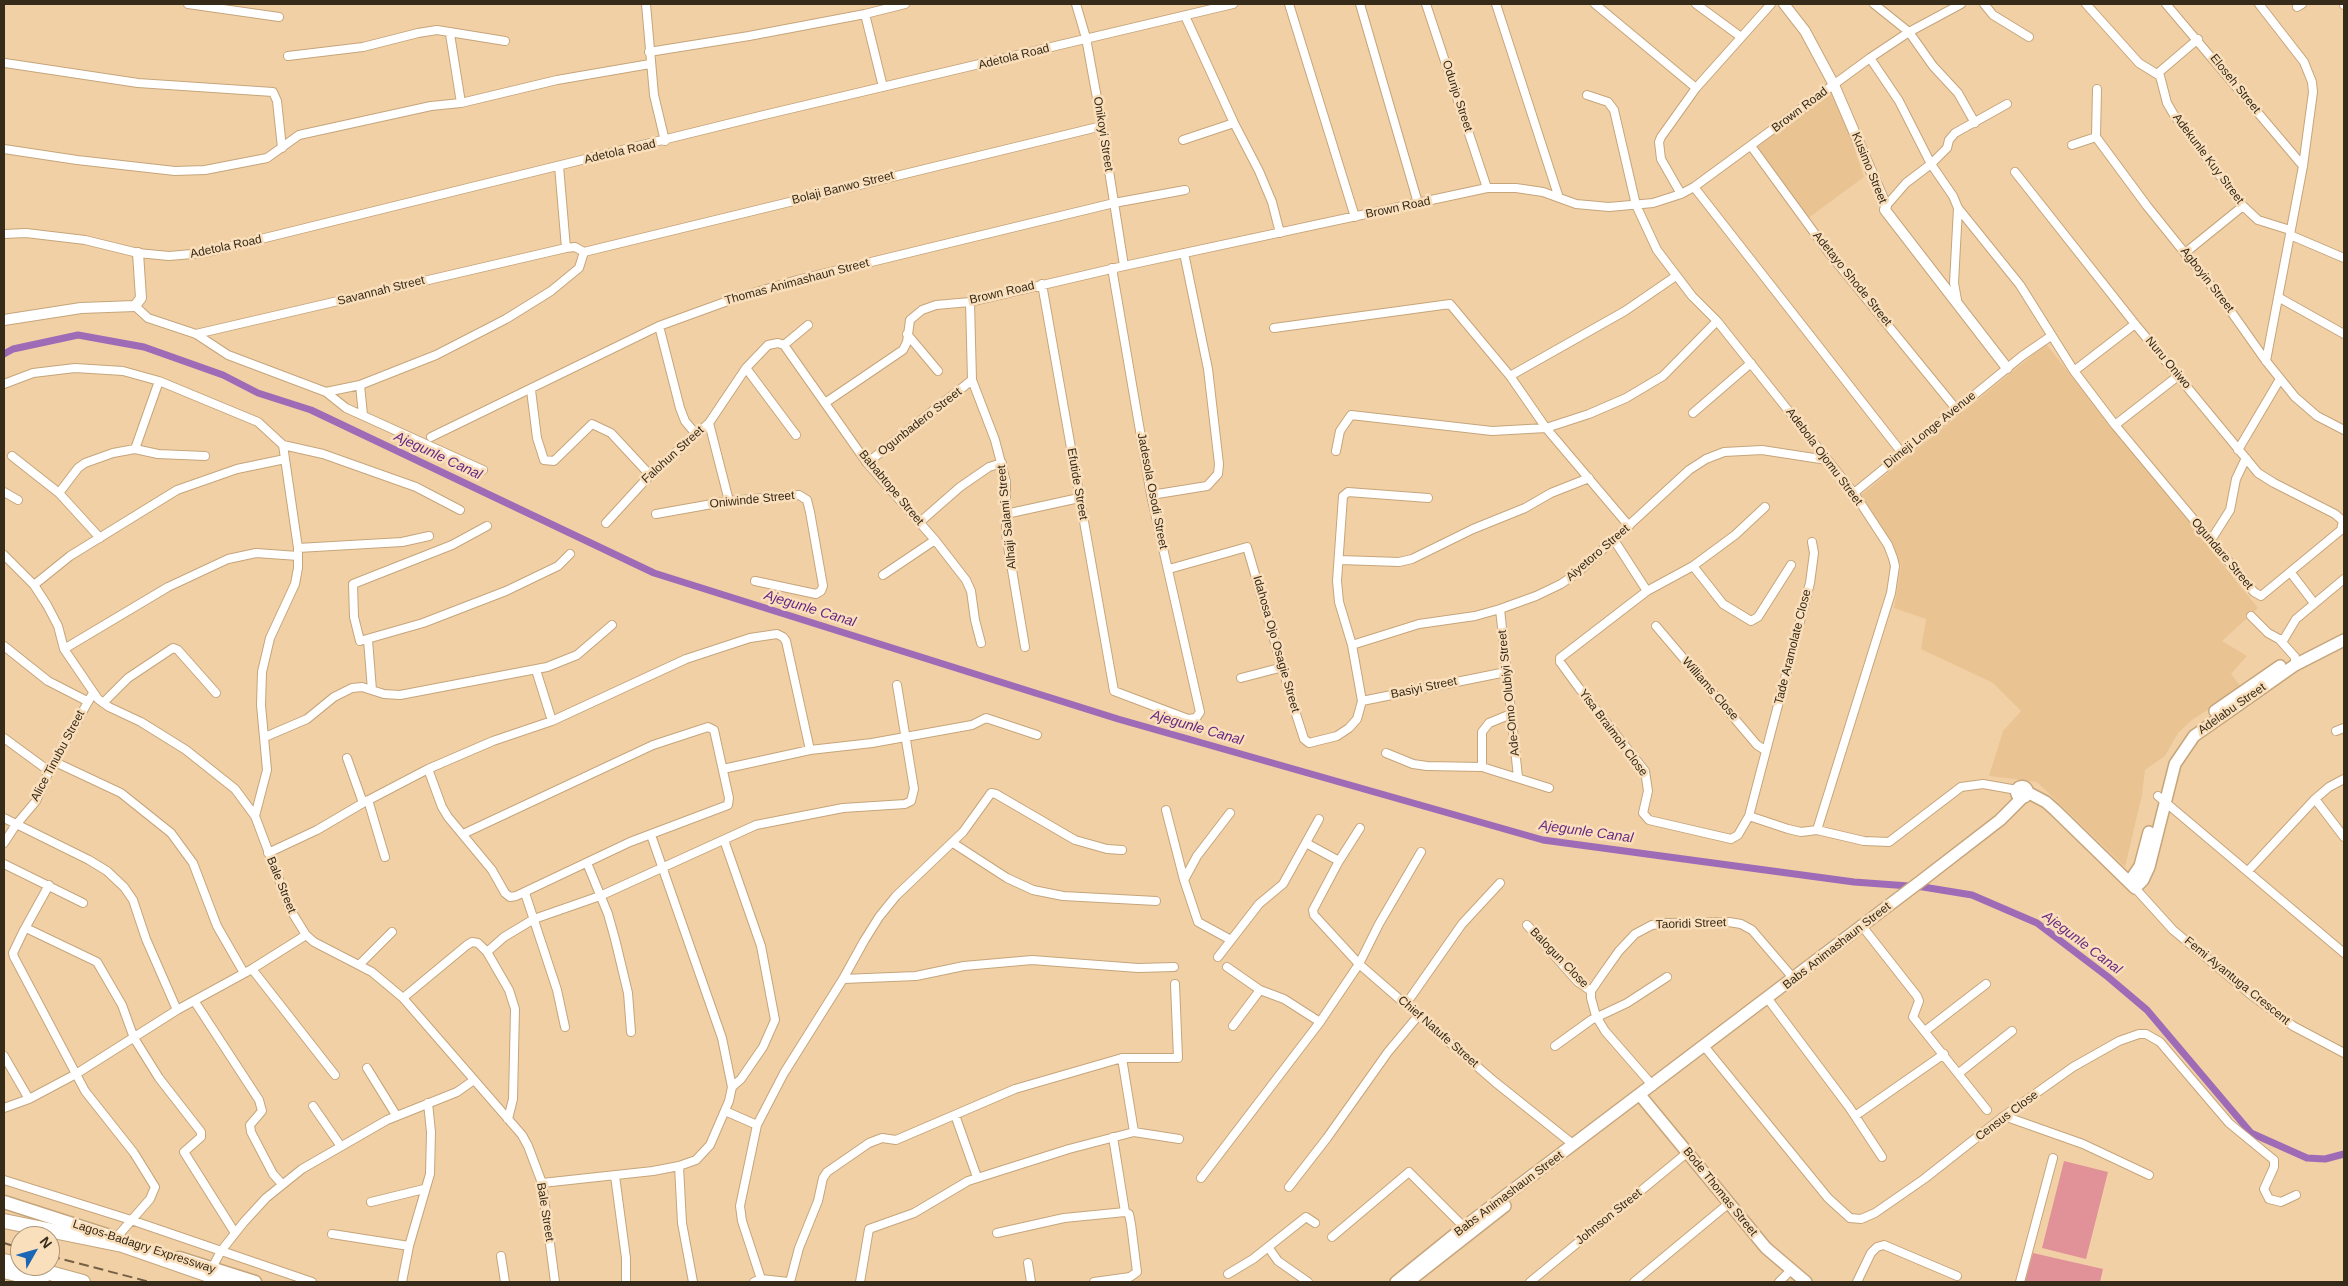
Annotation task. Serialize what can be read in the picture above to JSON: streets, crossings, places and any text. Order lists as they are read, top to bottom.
{
  "streets": {
    "highway": ["Lagos-Badagry Expressway"],
    "main road": ["Adelabu Street", "Babs Animashaun Street", "Bode Thomas Street"],
    "street": [
      "Adetola Road",
      "Eloseh Street",
      "Odunjo Street",
      "Brown Road",
      "Onikoyi Street",
      "Adekunle Kuy Street",
      "Kusimo Street",
      "Bolaji Banwo Street",
      "Adetayo Shode Street",
      "Agboyin Street",
      "Thomas Animashaun Street",
      "Savannah Street",
      "Nuru Oniwo",
      "Ogunbadero Street",
      "Dimeji Longe Avenue",
      "Falohun Street",
      "Adebola Ojomu Street",
      "Efutide Street",
      "Bababtope Street",
      "Jadesola Osodi Street",
      "Oniwinde Street",
      "Alhaji Salami Street",
      "Aiyetoro Street",
      "Ogundare Street",
      "Idahosa Ojo Osagie Street",
      "Tade Aramolate Close",
      "Basiyi Street",
      "Williams Close",
      "Ade-Omo Olubiyi Street",
      "Yisa Braimoh Close",
      "Alice Tinubu Street",
      "Bale Street",
      "Taoridi Street",
      "Balogun Close",
      "Femi Ayantuga Crescent",
      "Chief Natufe Street",
      "Census Close",
      "Johnson Street"
    ]
  },
  "crossings": [
    ["Adetola Road", "Onikoyi Street"],
    ["Odunjo Street", "Brown Road"],
    ["Brown Road", "Onikoyi Street"],
    ["Brown Road", "Kusimo Street"],
    ["Brown Road", "Adetayo Shode Street"],
    ["Brown Road", "Adebola Ojomu Street"],
    ["Brown Road", "Efutide Street"],
    ["Brown Road", "Bababtope Street"],
    ["Brown Road", "Jadesola Osodi Street"],
    ["Brown Road", "Alhaji Salami Street"],
    ["Brown Road", "Ogundare Street"],
    ["Onikoyi Street", "Bolaji Banwo Street"],
    ["Onikoyi Street", "Thomas Animashaun Street"],
    ["Kusimo Street", "Dimeji Longe Avenue"],
    ["Bolaji Banwo Street", "Savannah Street"],
    ["Adetayo Shode Street", "Dimeji Longe Avenue"],
    ["Nuru Oniwo", "Ogundare Street"],
    ["Ogunbadero Street", "Bababtope Street"],
    ["Ogunbadero Street", "Alhaji Salami Street"],
    ["Dimeji Longe Avenue", "Adebola Ojomu Street"],
    ["Dimeji Longe Avenue", "Ogundare Street"],
    ["Falohun Street", "Bababtope Street"],
    ["Adebola Ojomu Street", "Aiyetoro Street"],
    ["Efutide Street", "Jadesola Osodi Street"],
    ["Jadesola Osodi Street", "Idahosa Ojo Osagie Street"],
    ["Aiyetoro Street", "Ade-Omo Olubiyi Street"],
    ["Idahosa Ojo Osagie Street", "Basiyi Street"],
    ["Tade Aramolate Close", "Williams Close"],
    ["Tade Aramolate Close", "Yisa Braimoh Close"],
    ["Basiyi Street", "Ade-Omo Olubiyi Street"],
    ["Adelabu Street", "Femi Ayantuga Crescent"],
    ["Alice Tinubu Street", "Bale Street"],
    ["Taoridi Street", "Babs Animashaun Street"],
    ["Taoridi Street", "Balogun Close"],
    ["Babs Animashaun Street", "Chief Natufe Street"],
    ["Babs Animashaun Street", "Census Close"],
    ["Babs Animashaun Street", "Bode Thomas Street"],
    ["Bode Thomas Street", "Johnson Street"]
  ],
  "water": ["Ajegunle Canal"],
  "north": "top right"
}
